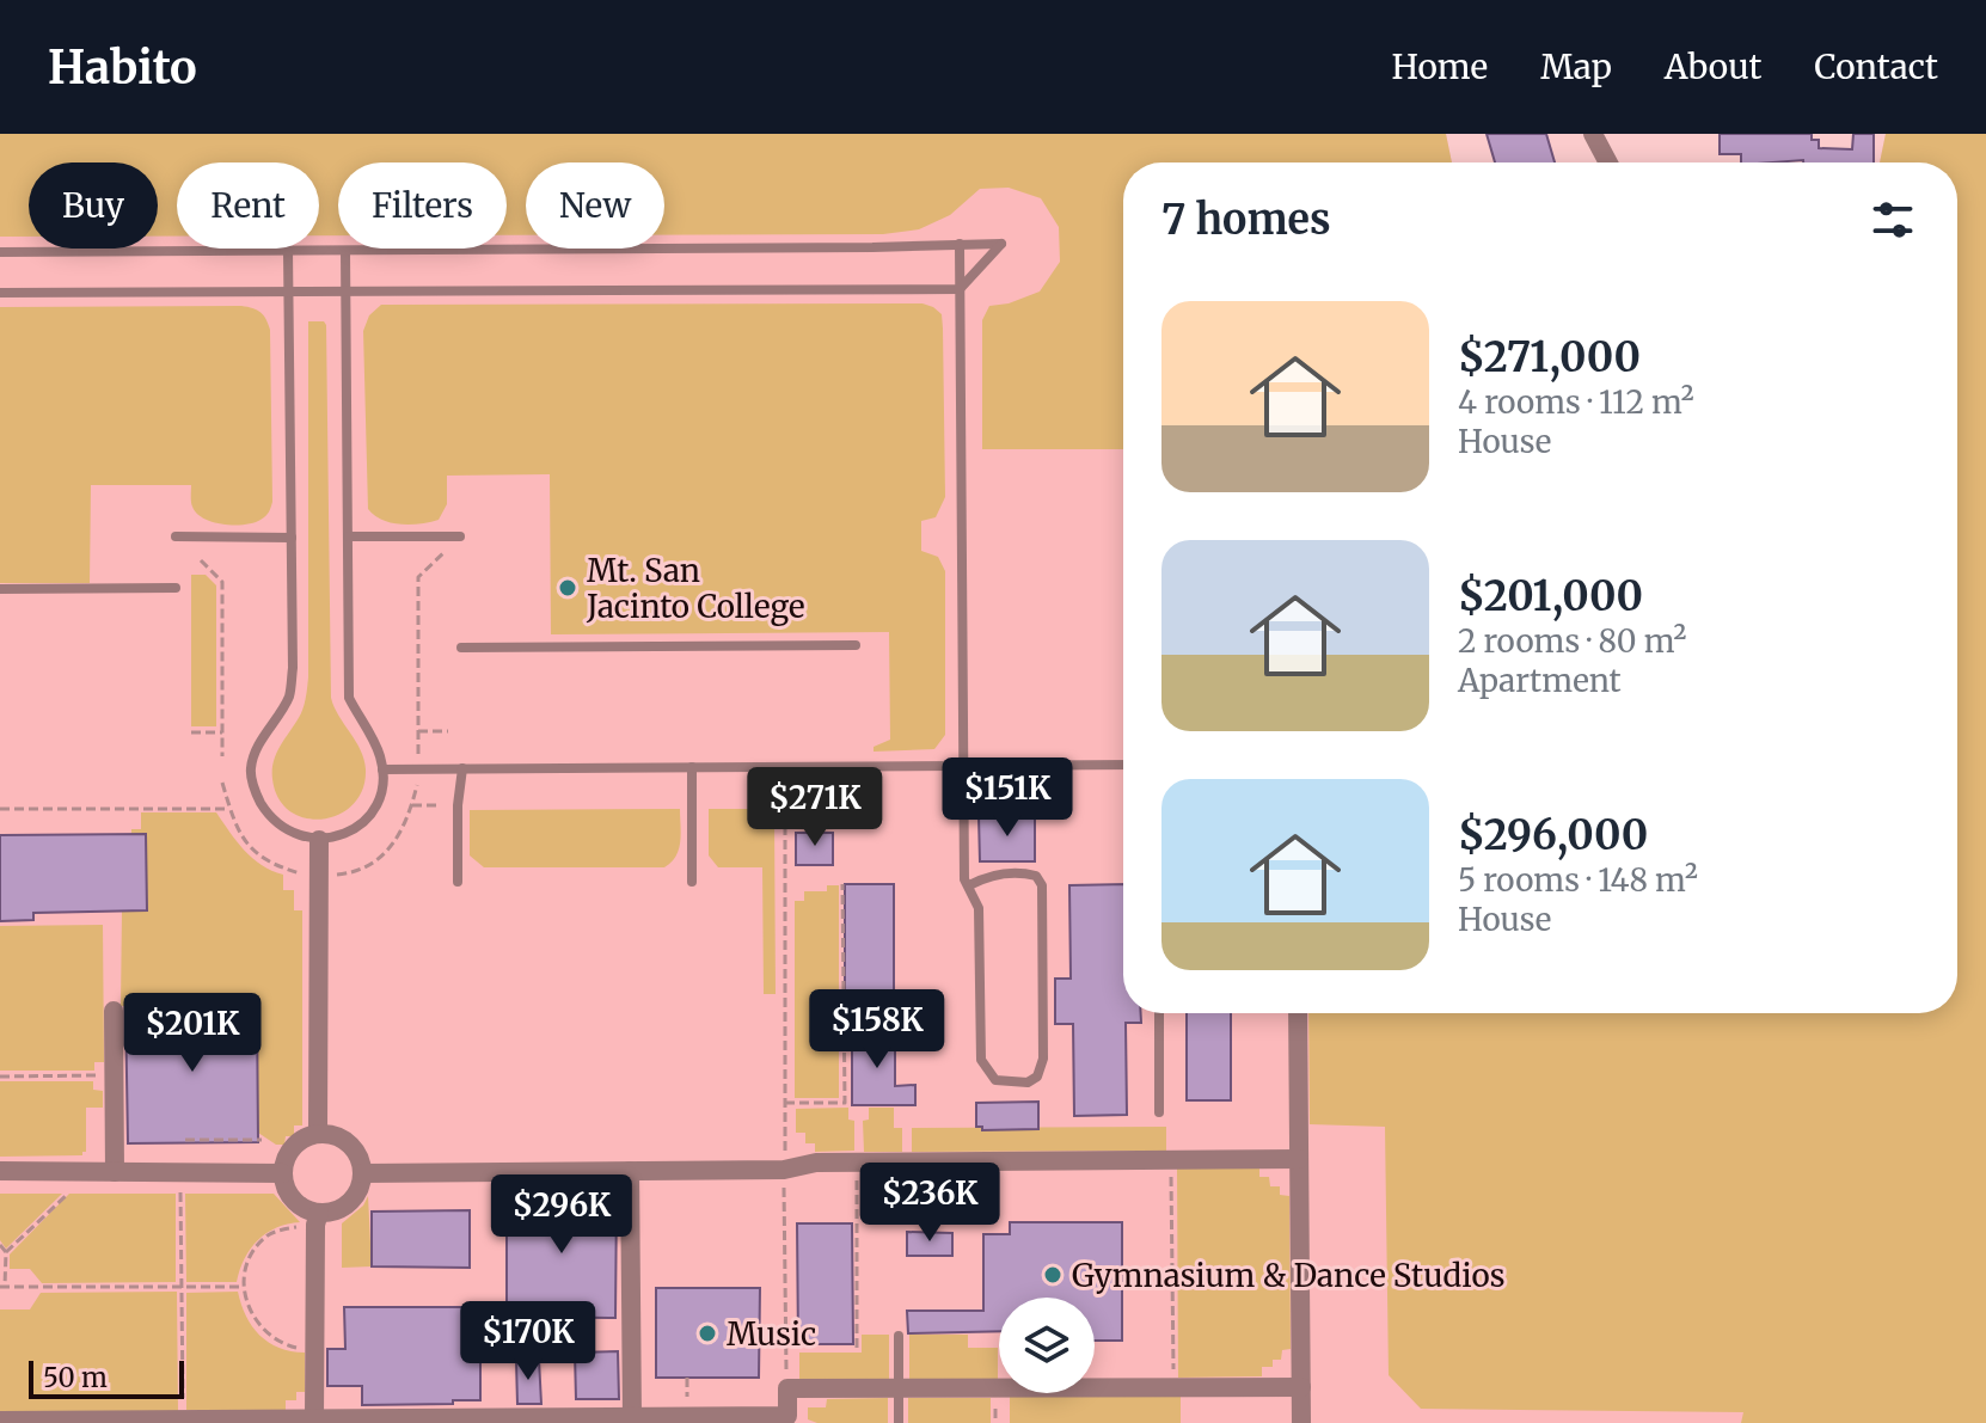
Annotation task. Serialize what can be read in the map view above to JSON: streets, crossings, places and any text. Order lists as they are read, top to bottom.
{
  "places": ["Mt. San Jacinto College", "Gymnasium & Dance Studios", "Music"],
  "scale_bar": "50 m",
  "page": {
    "header": "Habito",
    "nav": [
      "Home",
      "Map",
      "About",
      "Contact"
    ],
    "chip": [
      "Buy",
      "Rent",
      "Filters",
      "New"
    ],
    "heading": "7 homes",
    "list": [
      {
        "name": "$271,000",
        "note": "4 rooms · 112 m² · House"
      },
      {
        "name": "$201,000",
        "note": "2 rooms · 80 m² · Apartment"
      },
      {
        "name": "$296,000",
        "note": "5 rooms · 148 m² · House"
      }
    ],
    "price": [
      "$151K",
      "$271K",
      "$158K",
      "$201K",
      "$236K",
      "$296K",
      "$170K"
    ],
    "scale": "50 m"
  }
}
